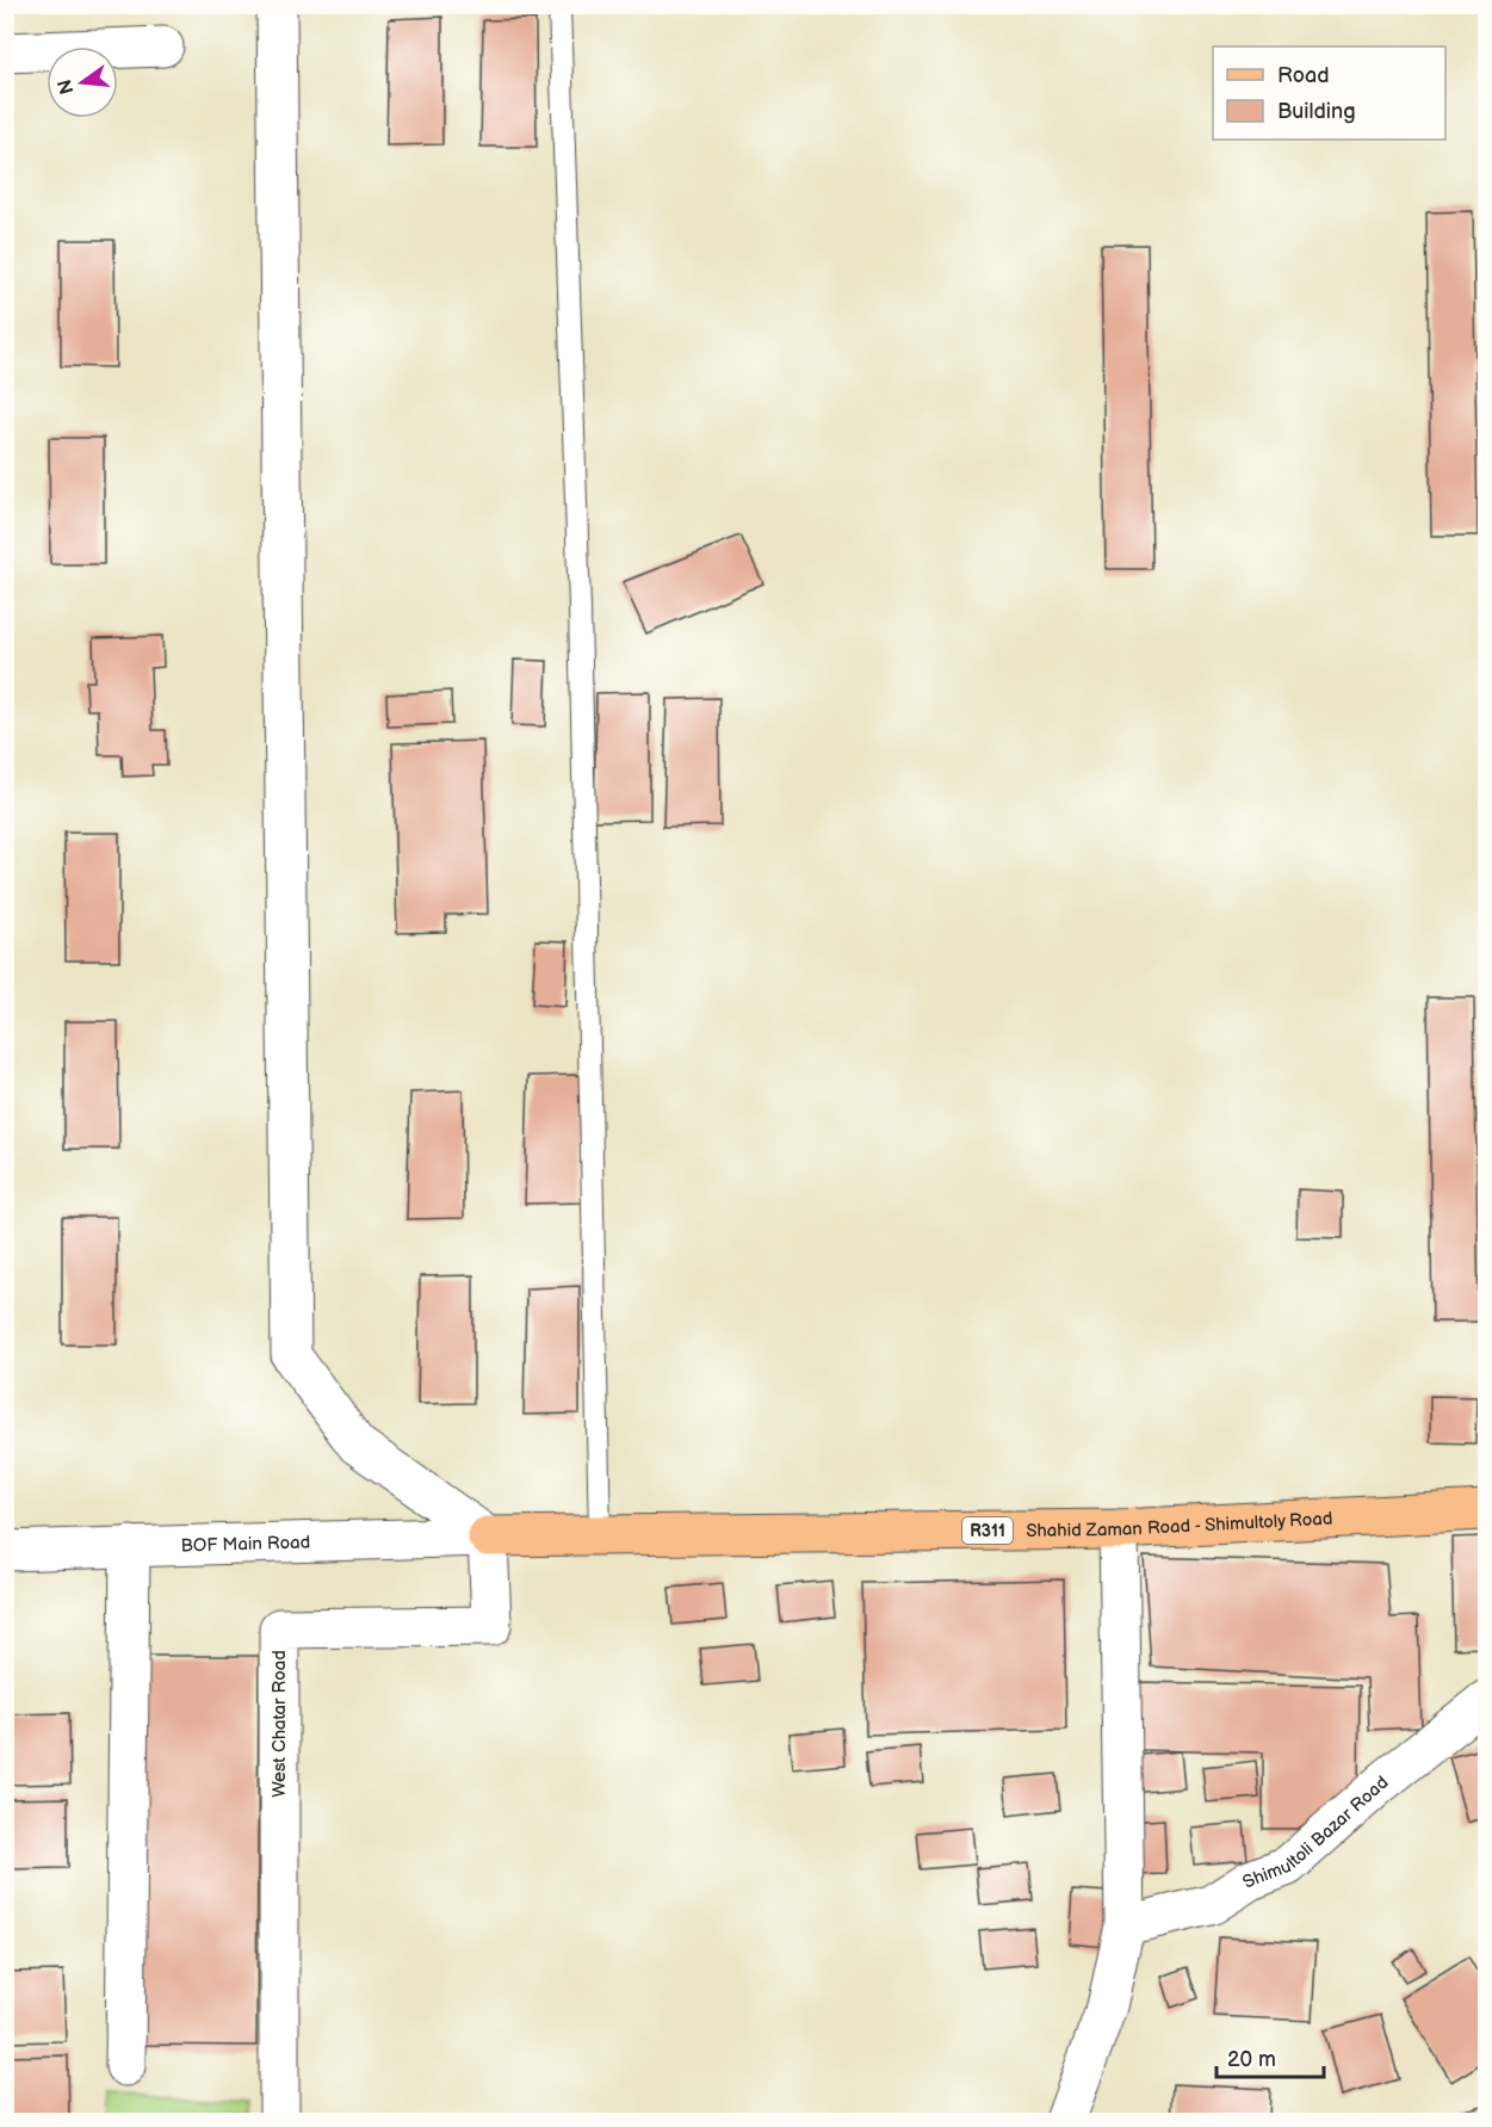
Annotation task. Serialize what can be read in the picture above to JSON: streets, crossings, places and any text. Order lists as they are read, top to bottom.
{
  "streets": {
    "main road": ["Shahid Zaman Road - Shimultoly Road", "R311"],
    "street": ["BOF Main Road", "West Chatar Road", "Shimultoli Bazar Road"]
  },
  "crossings": [
    ["Shahid Zaman Road - Shimultoly Road", "BOF Main Road"],
    ["Shahid Zaman Road - Shimultoly Road", "West Chatar Road"],
    ["BOF Main Road", "West Chatar Road"]
  ],
  "legend": ["Road", "Building"],
  "scale_bar": "20 m",
  "north": "left"
}
